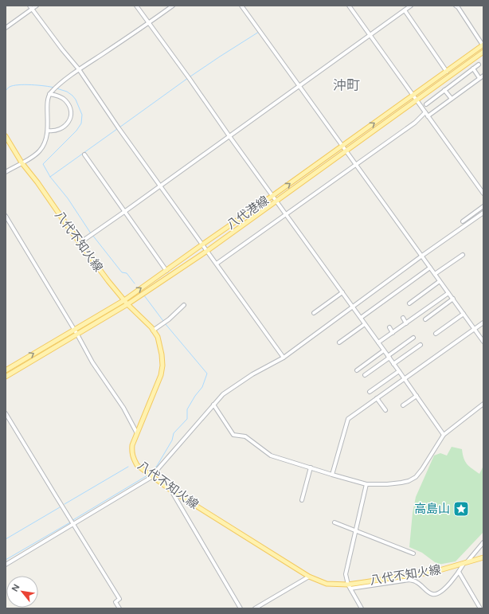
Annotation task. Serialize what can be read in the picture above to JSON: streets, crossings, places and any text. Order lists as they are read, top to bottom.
{
  "streets": {
    "main road": ["八代港線", "八代不知火線"]
  },
  "crossings": [
    ["八代港線", "八代不知火線"]
  ],
  "districts": ["沖町"],
  "places": {
    "place": ["高島山"]
  },
  "north": "top left"
}
